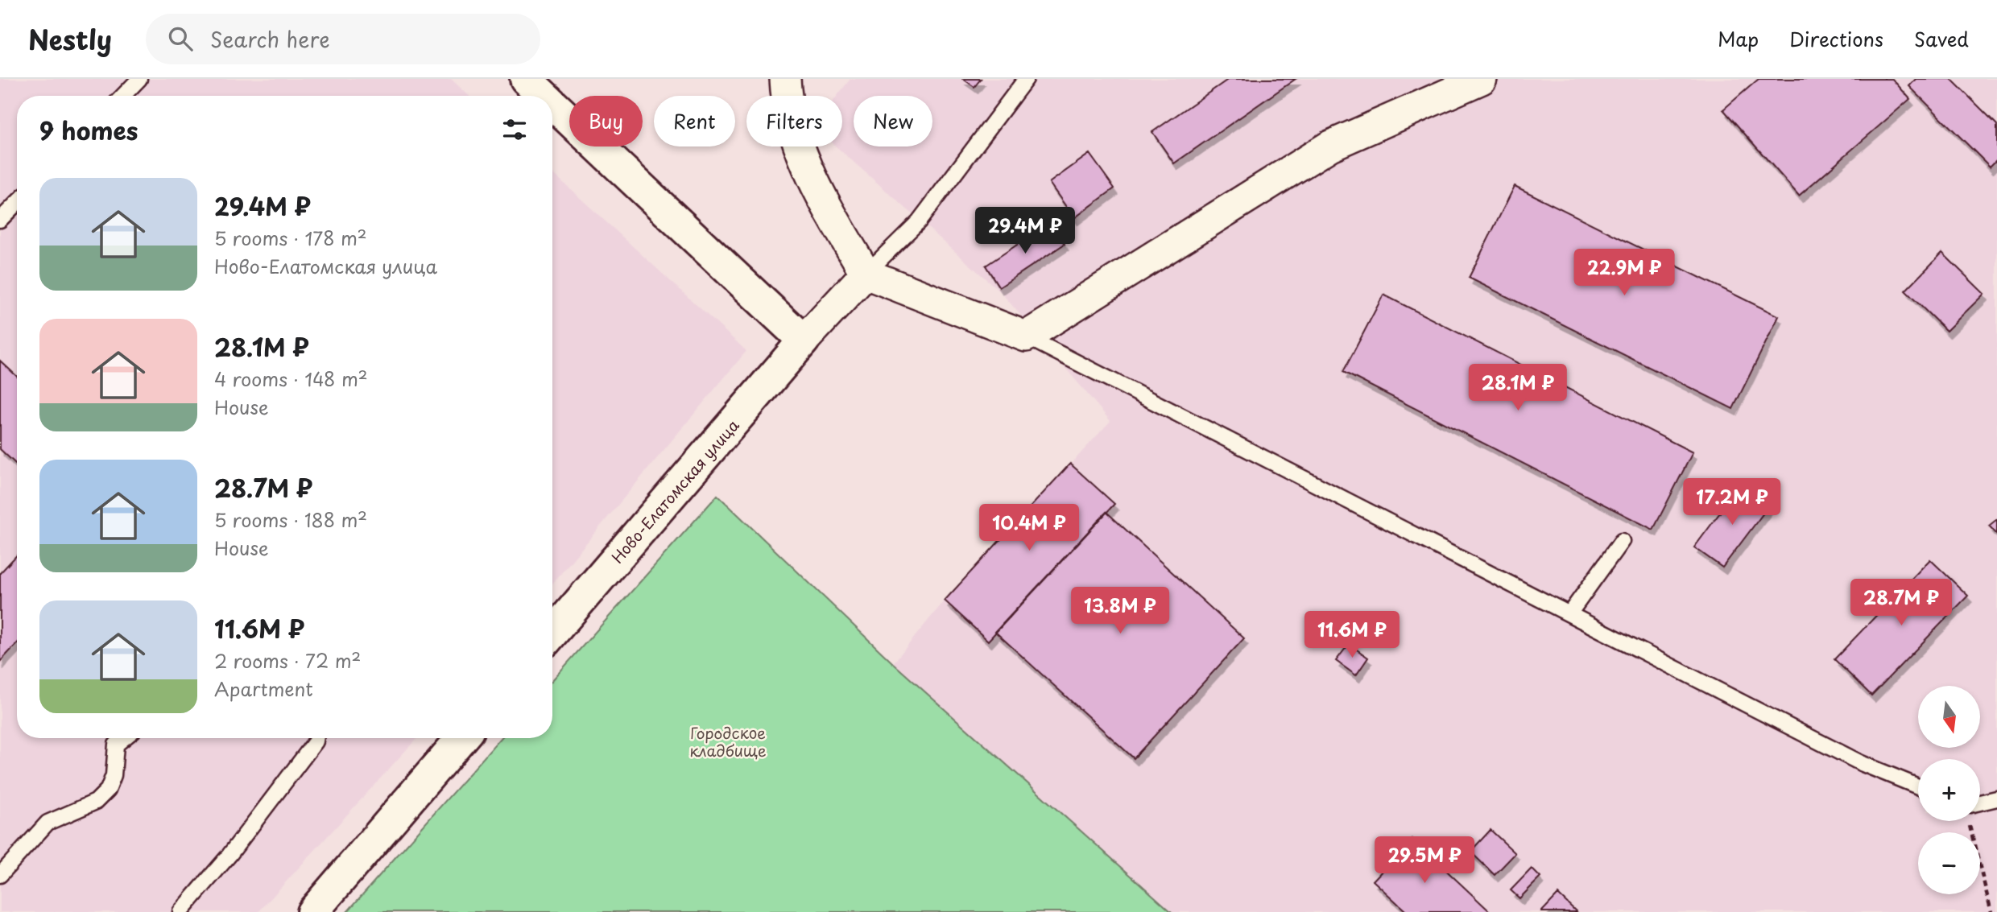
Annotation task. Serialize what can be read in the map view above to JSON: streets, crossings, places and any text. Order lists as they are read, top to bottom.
{
  "streets": {
    "street": ["Ново-Елатомская улица"]
  },
  "parks": ["Городское кладбище"],
  "north": "bottom",
  "page": {
    "header": "Nestly",
    "search": "Search here",
    "nav": ["Map", "Directions", "Saved"],
    "chip": [
      "Buy",
      "Rent",
      "Filters",
      "New"
    ],
    "heading": "9 homes",
    "list": [
      {
        "name": "29.4M ₽",
        "note": "5 rooms · 178 m² · Ново-Елатомская улица"
      },
      {
        "name": "28.1M ₽",
        "note": "4 rooms · 148 m² · House"
      },
      {
        "name": "28.7M ₽",
        "note": "5 rooms · 188 m² · House"
      },
      {
        "name": "11.6M ₽",
        "note": "2 rooms · 72 m² · Apartment"
      }
    ],
    "price": [
      "29.4M ₽",
      "22.9M ₽",
      "28.1M ₽",
      "17.2M ₽",
      "10.4M ₽",
      "28.7M ₽",
      "13.8M ₽",
      "11.6M ₽",
      "29.5M ₽"
    ],
    "map_buttons": ["+", "−"]
  }
}
